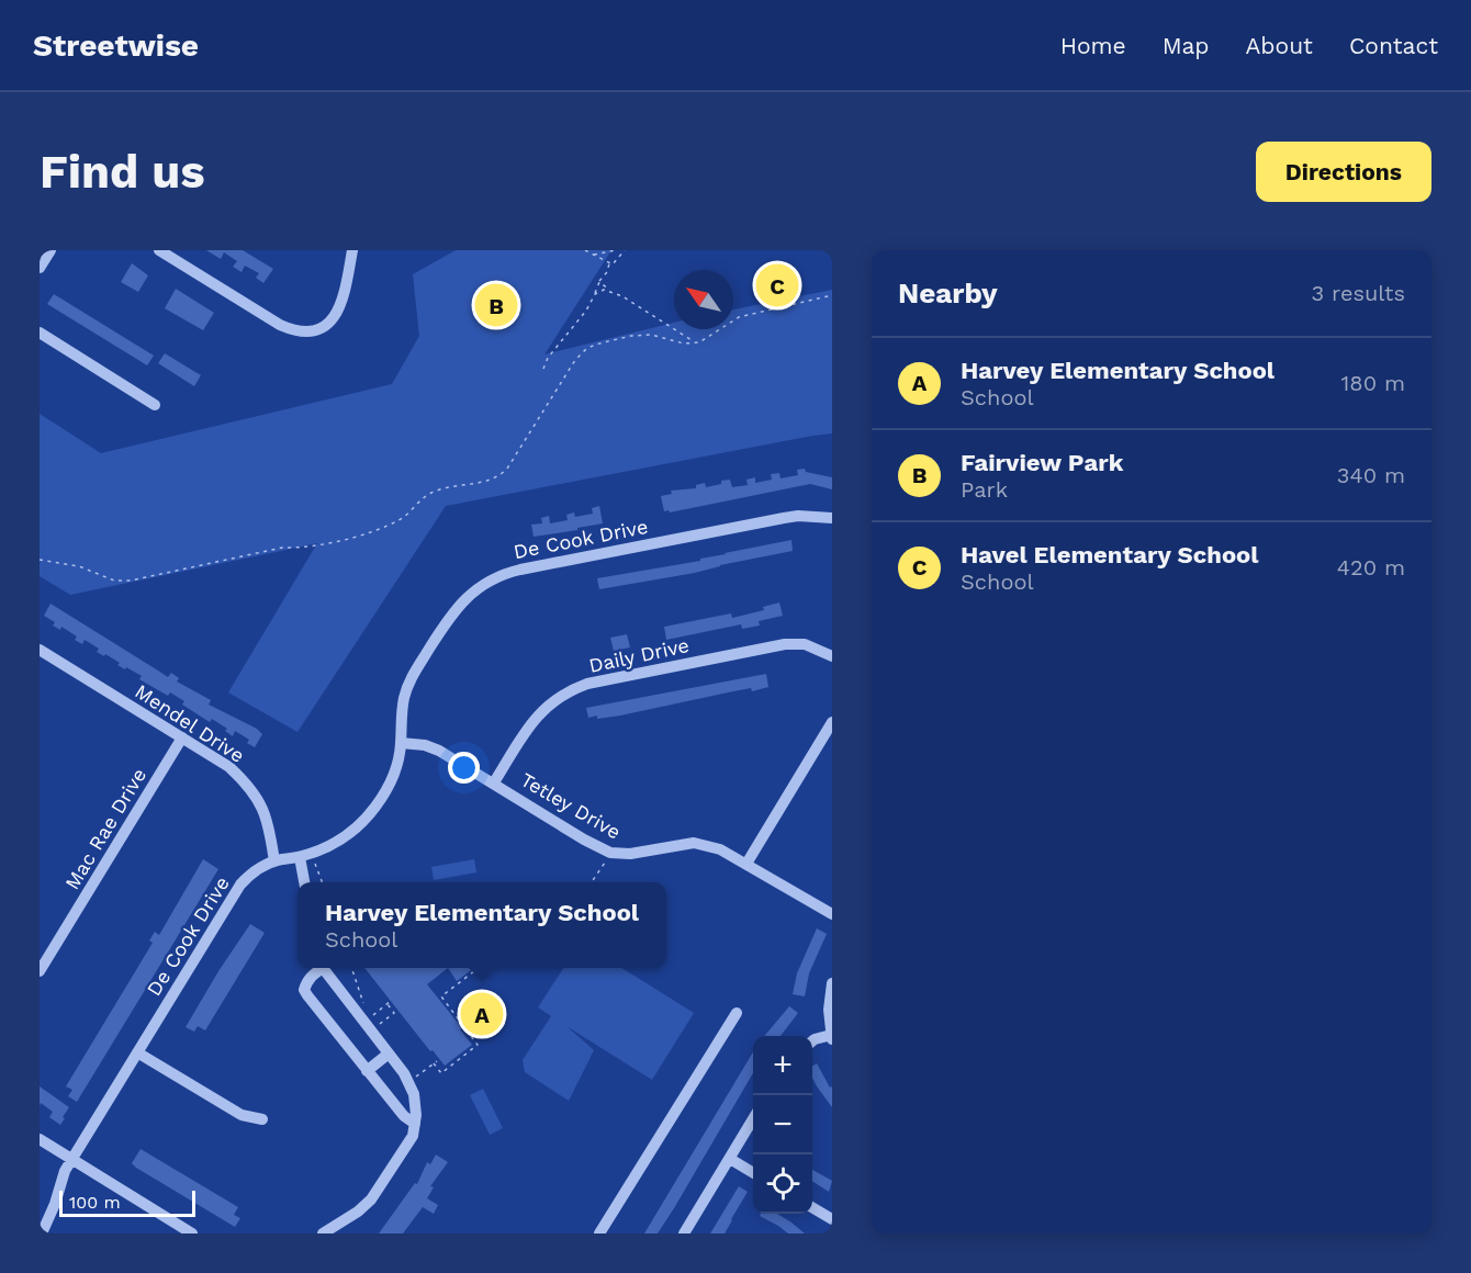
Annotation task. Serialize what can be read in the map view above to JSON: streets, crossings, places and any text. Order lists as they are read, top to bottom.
{
  "streets": {
    "street": [
      "De Cook Drive",
      "Daily Drive",
      "Mendel Drive",
      "Tetley Drive",
      "Mac Rae Drive"
    ]
  },
  "crossings": [
    ["De Cook Drive", "Mendel Drive"],
    ["De Cook Drive", "Tetley Drive"],
    ["Daily Drive", "Tetley Drive"],
    ["Mendel Drive", "Mac Rae Drive"]
  ],
  "scale_bar": "100 m",
  "north": "top left",
  "page": {
    "header": "Streetwise",
    "nav": [
      "Home",
      "Map",
      "About",
      "Contact"
    ],
    "buttons": "Directions",
    "title": "Find us",
    "heading": ["Nearby", "3 results"],
    "pins": ["C", "B", "A"],
    "list": [
      {
        "mark": "A",
        "name": "Harvey Elementary School",
        "note": "School",
        "value": "180 m"
      },
      {
        "mark": "B",
        "name": "Fairview Park",
        "note": "Park",
        "value": "340 m"
      },
      {
        "mark": "C",
        "name": "Havel Elementary School",
        "note": "School",
        "value": "420 m"
      }
    ],
    "popup": ["Harvey Elementary School", "School"],
    "map_buttons": ["+", "−"],
    "scale": "100 m"
  }
}
